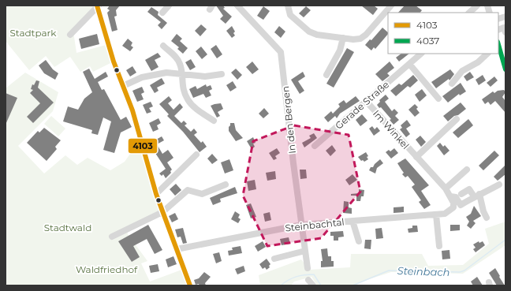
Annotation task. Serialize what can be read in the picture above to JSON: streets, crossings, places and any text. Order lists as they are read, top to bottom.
{
  "streets": {
    "street": [
      "Gerade Straße",
      "In den Bergen",
      "Im Winkel",
      "Steinbachtal"
    ]
  },
  "crossings": [
    ["Gerade Straße", "Im Winkel"],
    ["In den Bergen", "Steinbachtal"],
    ["Im Winkel", "Steinbachtal"]
  ],
  "water": ["Steinbach"],
  "parks": ["Stadtpark", "Stadtwald", "Waldfriedhof"],
  "lines": ["transit line 4103", "transit line 4037"],
  "legend": ["4103", "4037"]
}
